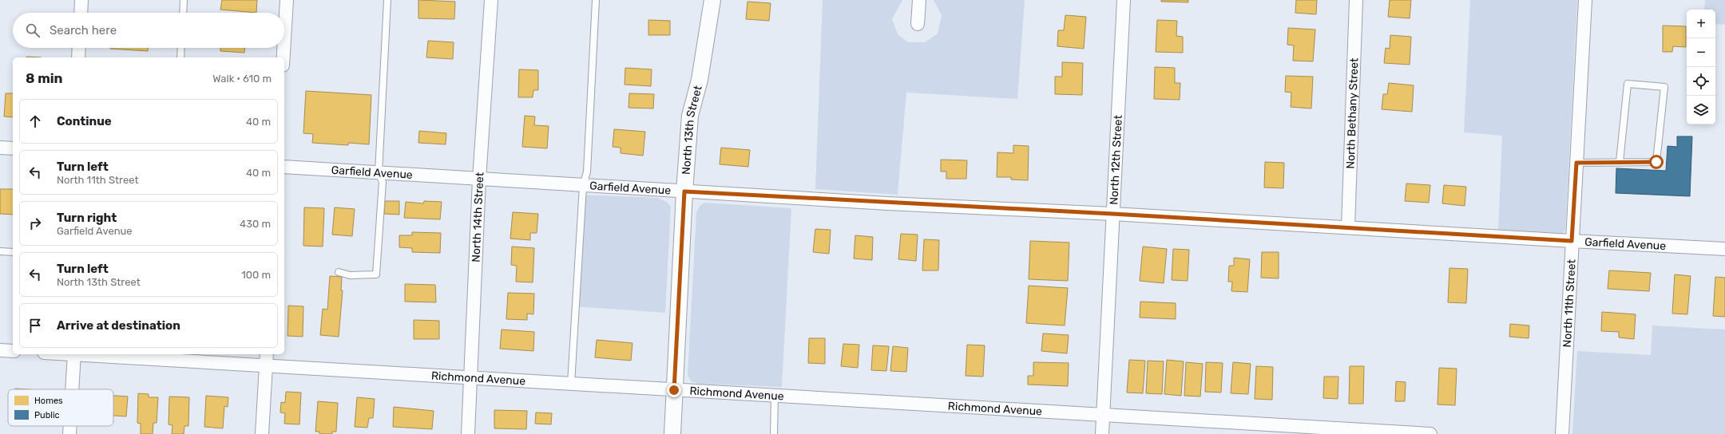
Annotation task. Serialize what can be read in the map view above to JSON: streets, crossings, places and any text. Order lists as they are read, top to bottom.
{
  "streets": {
    "street": [
      "North Bethany Street",
      "North 13th Street",
      "North 12th Street",
      "Garfield Avenue",
      "North 14th Street",
      "North 11th Street",
      "Richmond Avenue"
    ]
  },
  "crossings": [
    ["North Bethany Street", "Garfield Avenue"],
    ["North 13th Street", "Garfield Avenue"],
    ["North 13th Street", "Richmond Avenue"],
    ["North 12th Street", "Garfield Avenue"],
    ["North 12th Street", "Richmond Avenue"],
    ["Garfield Avenue", "North 14th Street"],
    ["Garfield Avenue", "North 11th Street"],
    ["North 14th Street", "Richmond Avenue"]
  ],
  "legend": ["Homes", "Public"],
  "page": {
    "map_buttons": ["+", "−"],
    "search": "Search here",
    "heading": ["8 min", "Walk · 610 m"],
    "list": [
      ["Continue", "40 m"],
      ["Turn left", "North 11th Street", "40 m"],
      ["Turn right", "Garfield Avenue", "430 m"],
      ["Turn left", "North 13th Street", "100 m"],
      "Arrive at destination"
    ]
  }
}
